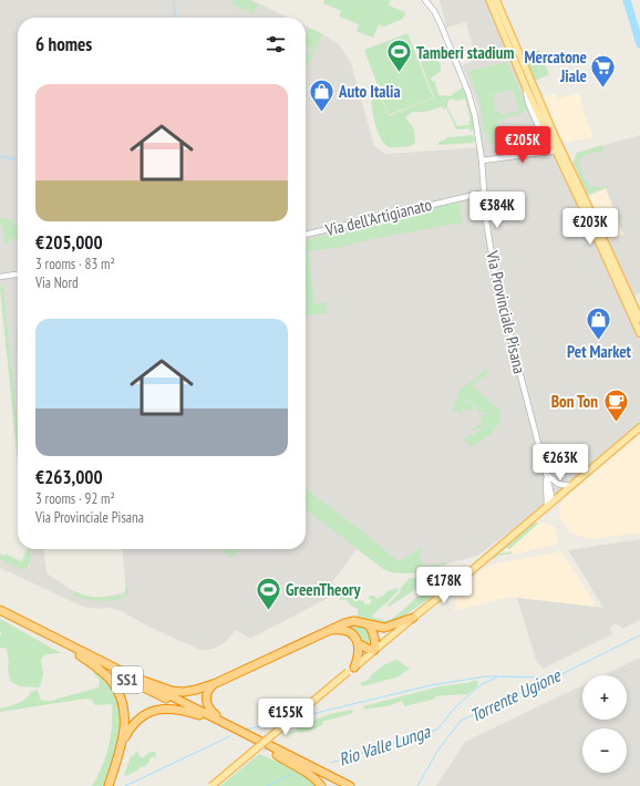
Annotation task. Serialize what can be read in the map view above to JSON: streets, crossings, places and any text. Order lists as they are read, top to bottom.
{
  "streets": {
    "highway": ["SS1"],
    "street": ["Via dell'Artigianato", "Via Provinciale Pisana"]
  },
  "crossings": [
    ["Via dell'Artigianato", "Via Provinciale Pisana"]
  ],
  "water": ["Torrente Ugione", "Rio Valle Lunga"],
  "places": {
    "sports": ["Tamberi stadium", "GreenTheory"],
    "supermarket": ["Mercatone Jiale"],
    "shop": ["Auto Italia", "Pet Market"],
    "cafe": ["Bon Ton"]
  },
  "page": {
    "heading": "6 homes",
    "list": [
      {
        "name": "€205,000",
        "note": "3 rooms · 83 m² · Via Nord"
      },
      {
        "name": "€263,000",
        "note": "3 rooms · 92 m² · Via Provinciale Pisana"
      }
    ],
    "price": [
      "€205K",
      "€384K",
      "€203K",
      "€263K",
      "€178K",
      "€155K"
    ],
    "map_buttons": ["+", "−"]
  }
}
